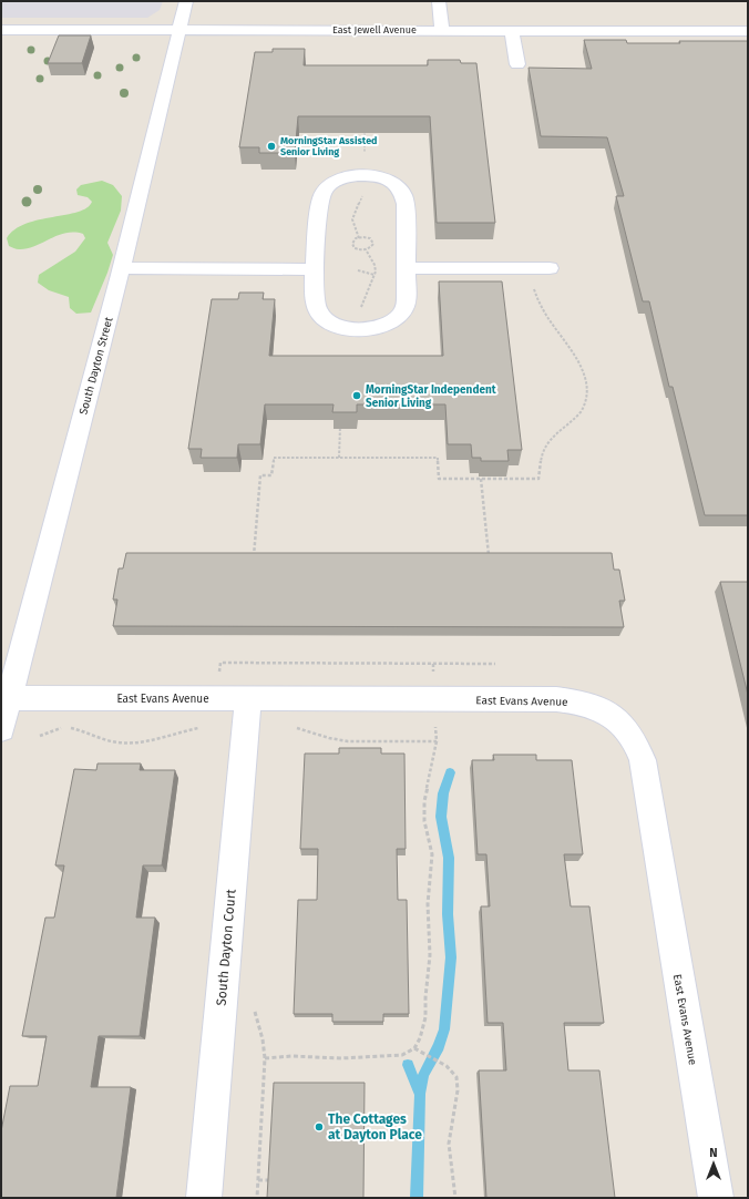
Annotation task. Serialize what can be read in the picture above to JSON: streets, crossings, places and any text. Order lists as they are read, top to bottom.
{
  "streets": {
    "street": [
      "East Jewell Avenue",
      "South Dayton Street",
      "East Evans Avenue",
      "South Dayton Court"
    ]
  },
  "crossings": [
    ["East Jewell Avenue", "South Dayton Street"],
    ["South Dayton Street", "East Evans Avenue"],
    ["East Evans Avenue", "South Dayton Court"]
  ],
  "places": ["MorningStar Assisted Senior Living", "MorningStar Independent Senior Living", "The Cottages at Dayton Place"],
  "north": "top"
}
